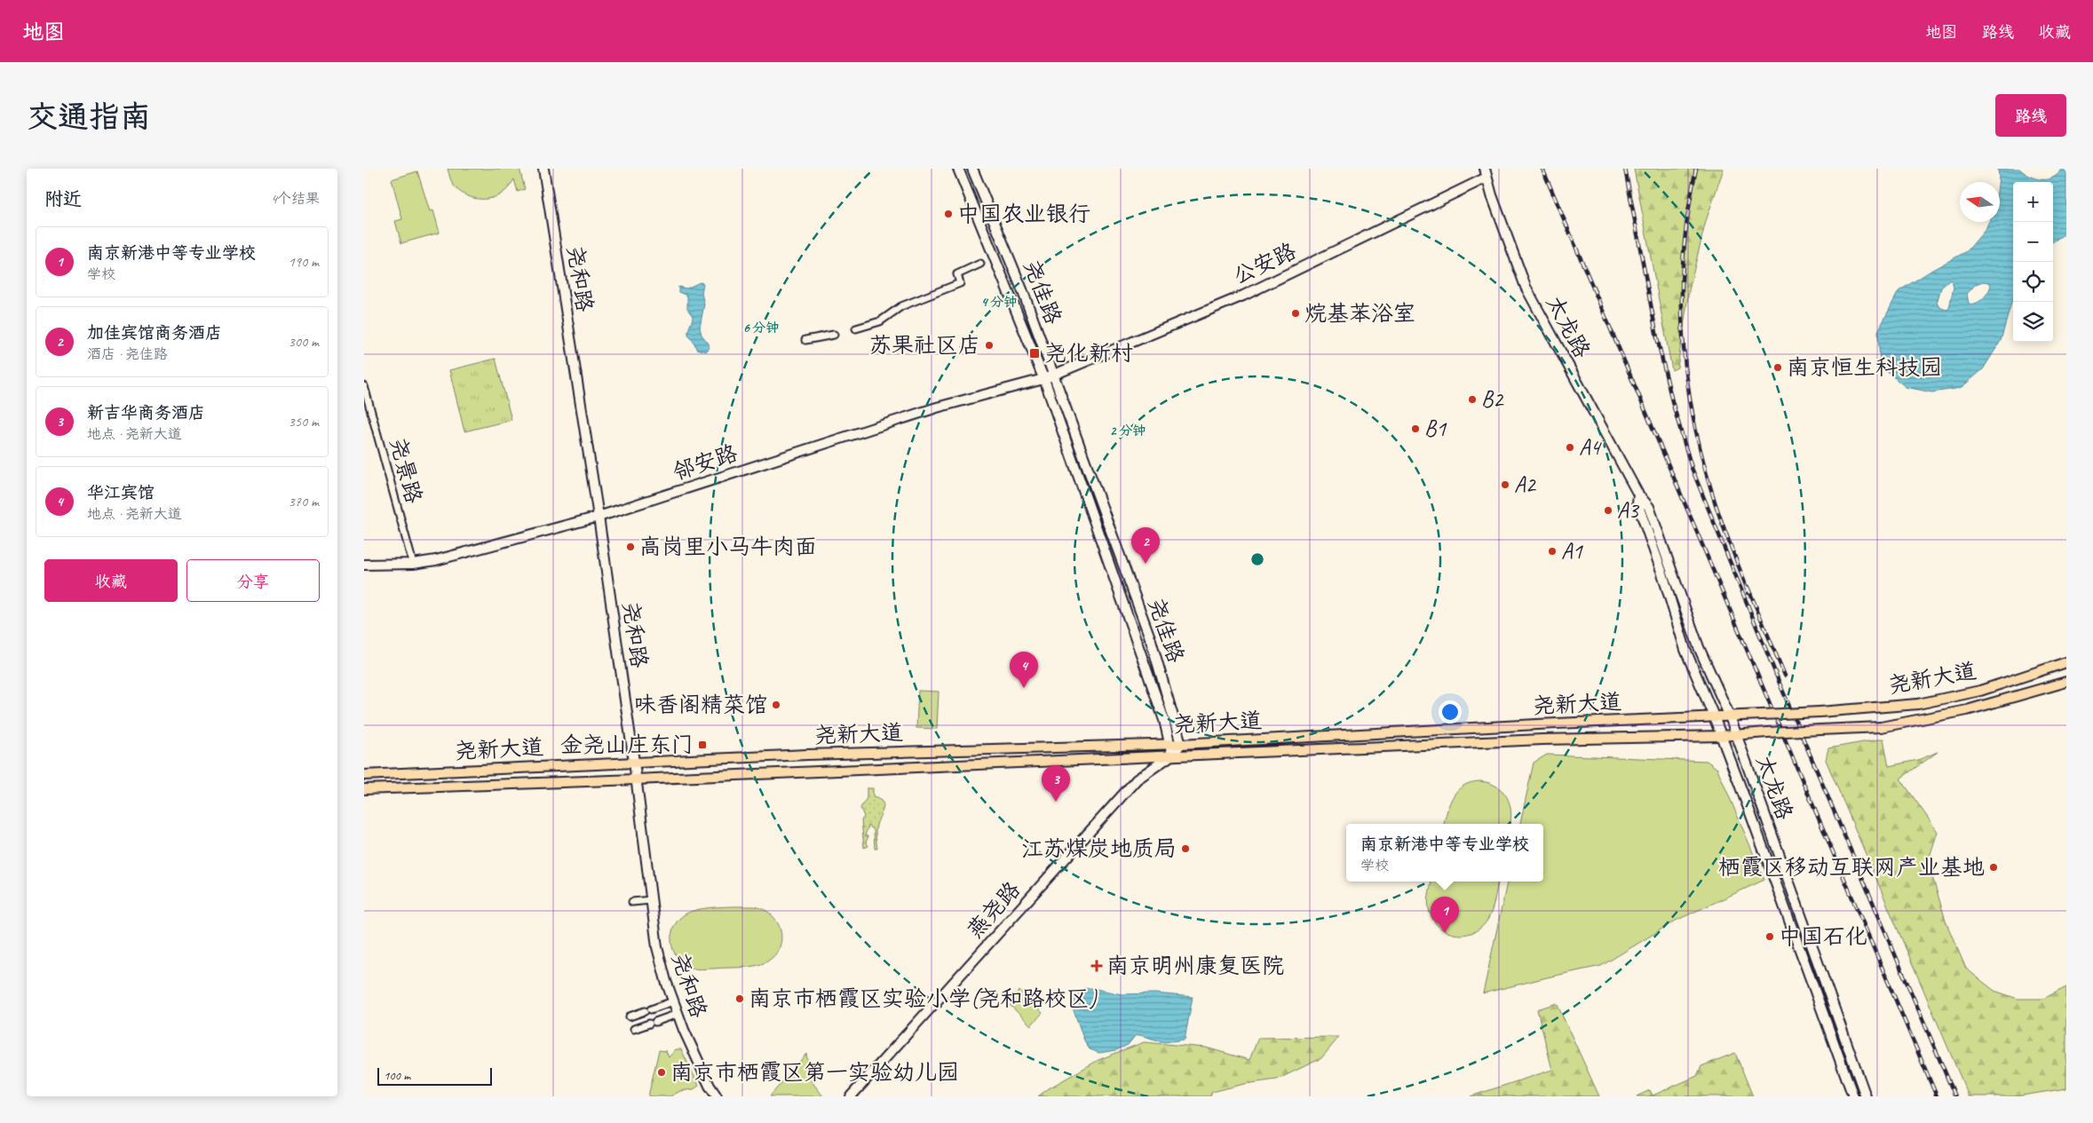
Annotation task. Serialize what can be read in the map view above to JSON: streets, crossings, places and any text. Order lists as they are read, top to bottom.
{
  "streets": {
    "main road": [
      "公安路",
      "尧和路",
      "尧佳路",
      "太龙路",
      "邻安路",
      "尧新大道",
      "燕尧路"
    ],
    "street": ["尧景路"]
  },
  "crossings": [
    ["公安路", "尧佳路"],
    ["公安路", "太龙路"],
    ["公安路", "邻安路"],
    ["尧和路", "邻安路"],
    ["尧和路", "尧新大道"],
    ["尧佳路", "邻安路"],
    ["尧佳路", "尧新大道"],
    ["尧佳路", "燕尧路"],
    ["太龙路", "尧新大道"],
    ["邻安路", "尧景路"],
    ["尧新大道", "燕尧路"]
  ],
  "places": {
    "other": [
      "中国农业银行",
      "烷基苯浴室",
      "苏果社区店",
      "南京恒生科技园",
      "B2",
      "B1",
      "A4",
      "A2",
      "A3",
      "高岗里小马牛肉面",
      "A1",
      "味香阁精菜馆",
      "江苏煤炭地质局",
      "栖霞区移动互联网产业基地",
      "中国石化",
      "南京市栖霞区实验小学(尧和路校区)",
      "南京市栖霞区第一实验幼儿园"
    ],
    "transit": ["尧化新村", "金尧山庄东门"],
    "health": ["南京明州康复医院"]
  },
  "scale_bar": "100 m",
  "north": "left",
  "page": {
    "header": "地图",
    "nav": ["地图", "路线", "收藏"],
    "buttons": [
      "路线",
      ["收藏", "分享"]
    ],
    "title": "交通指南",
    "heading": ["附近", "4个结果"],
    "map_buttons": ["+", "−"],
    "list": [
      {
        "mark": "1",
        "name": "南京新港中等专业学校",
        "note": "学校",
        "value": "190 m"
      },
      {
        "mark": "2",
        "name": "加佳宾馆商务酒店",
        "note": "酒店 · 尧佳路",
        "value": "300 m"
      },
      {
        "mark": "3",
        "name": "新吉华商务酒店",
        "note": "地点 · 尧新大道",
        "value": "350 m"
      },
      {
        "mark": "4",
        "name": "华江宾馆",
        "note": "地点 · 尧新大道",
        "value": "370 m"
      }
    ],
    "pins": [
      "2",
      "4",
      "3",
      "1"
    ],
    "popup": ["南京新港中等专业学校", "学校"],
    "scale": "100 m"
  },
  "rings": ["4 分钟", "6 分钟", "2 分钟"]
}
